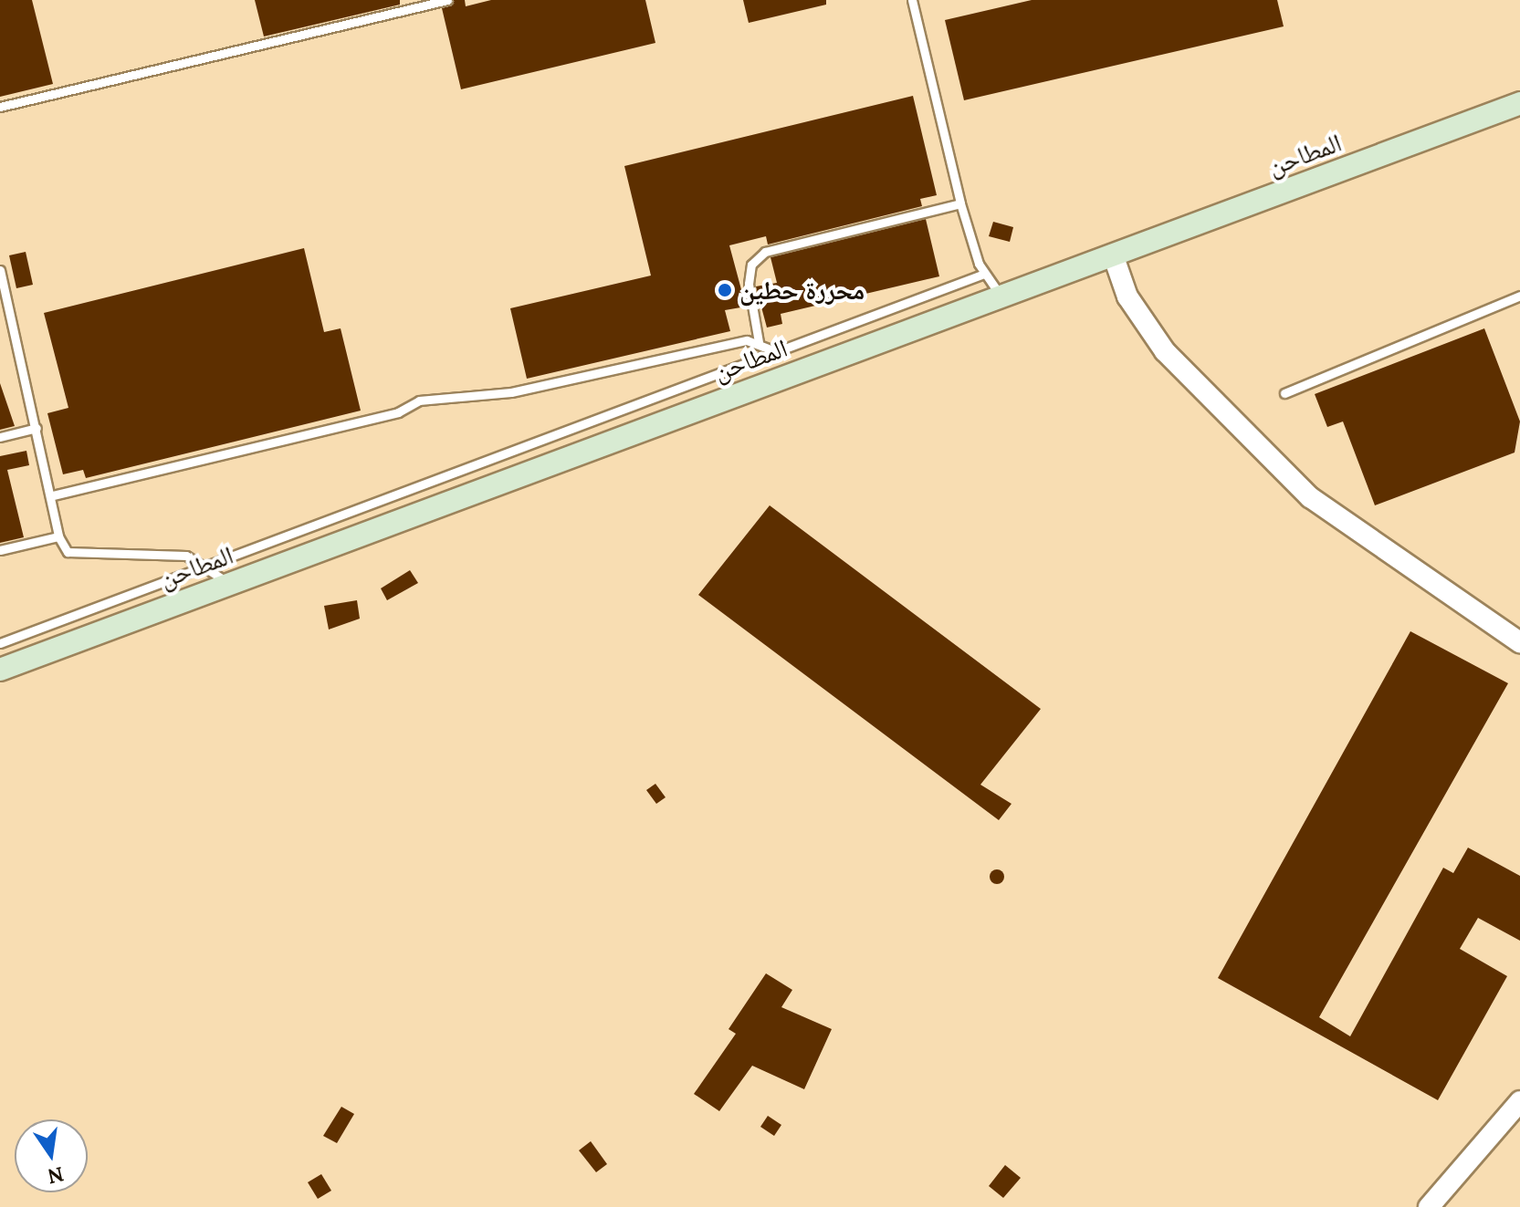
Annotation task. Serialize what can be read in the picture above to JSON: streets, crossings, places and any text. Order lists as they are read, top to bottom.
{
  "streets": {
    "main road": ["المطاحن"]
  },
  "places": ["محررة حطين"],
  "north": "bottom"
}
